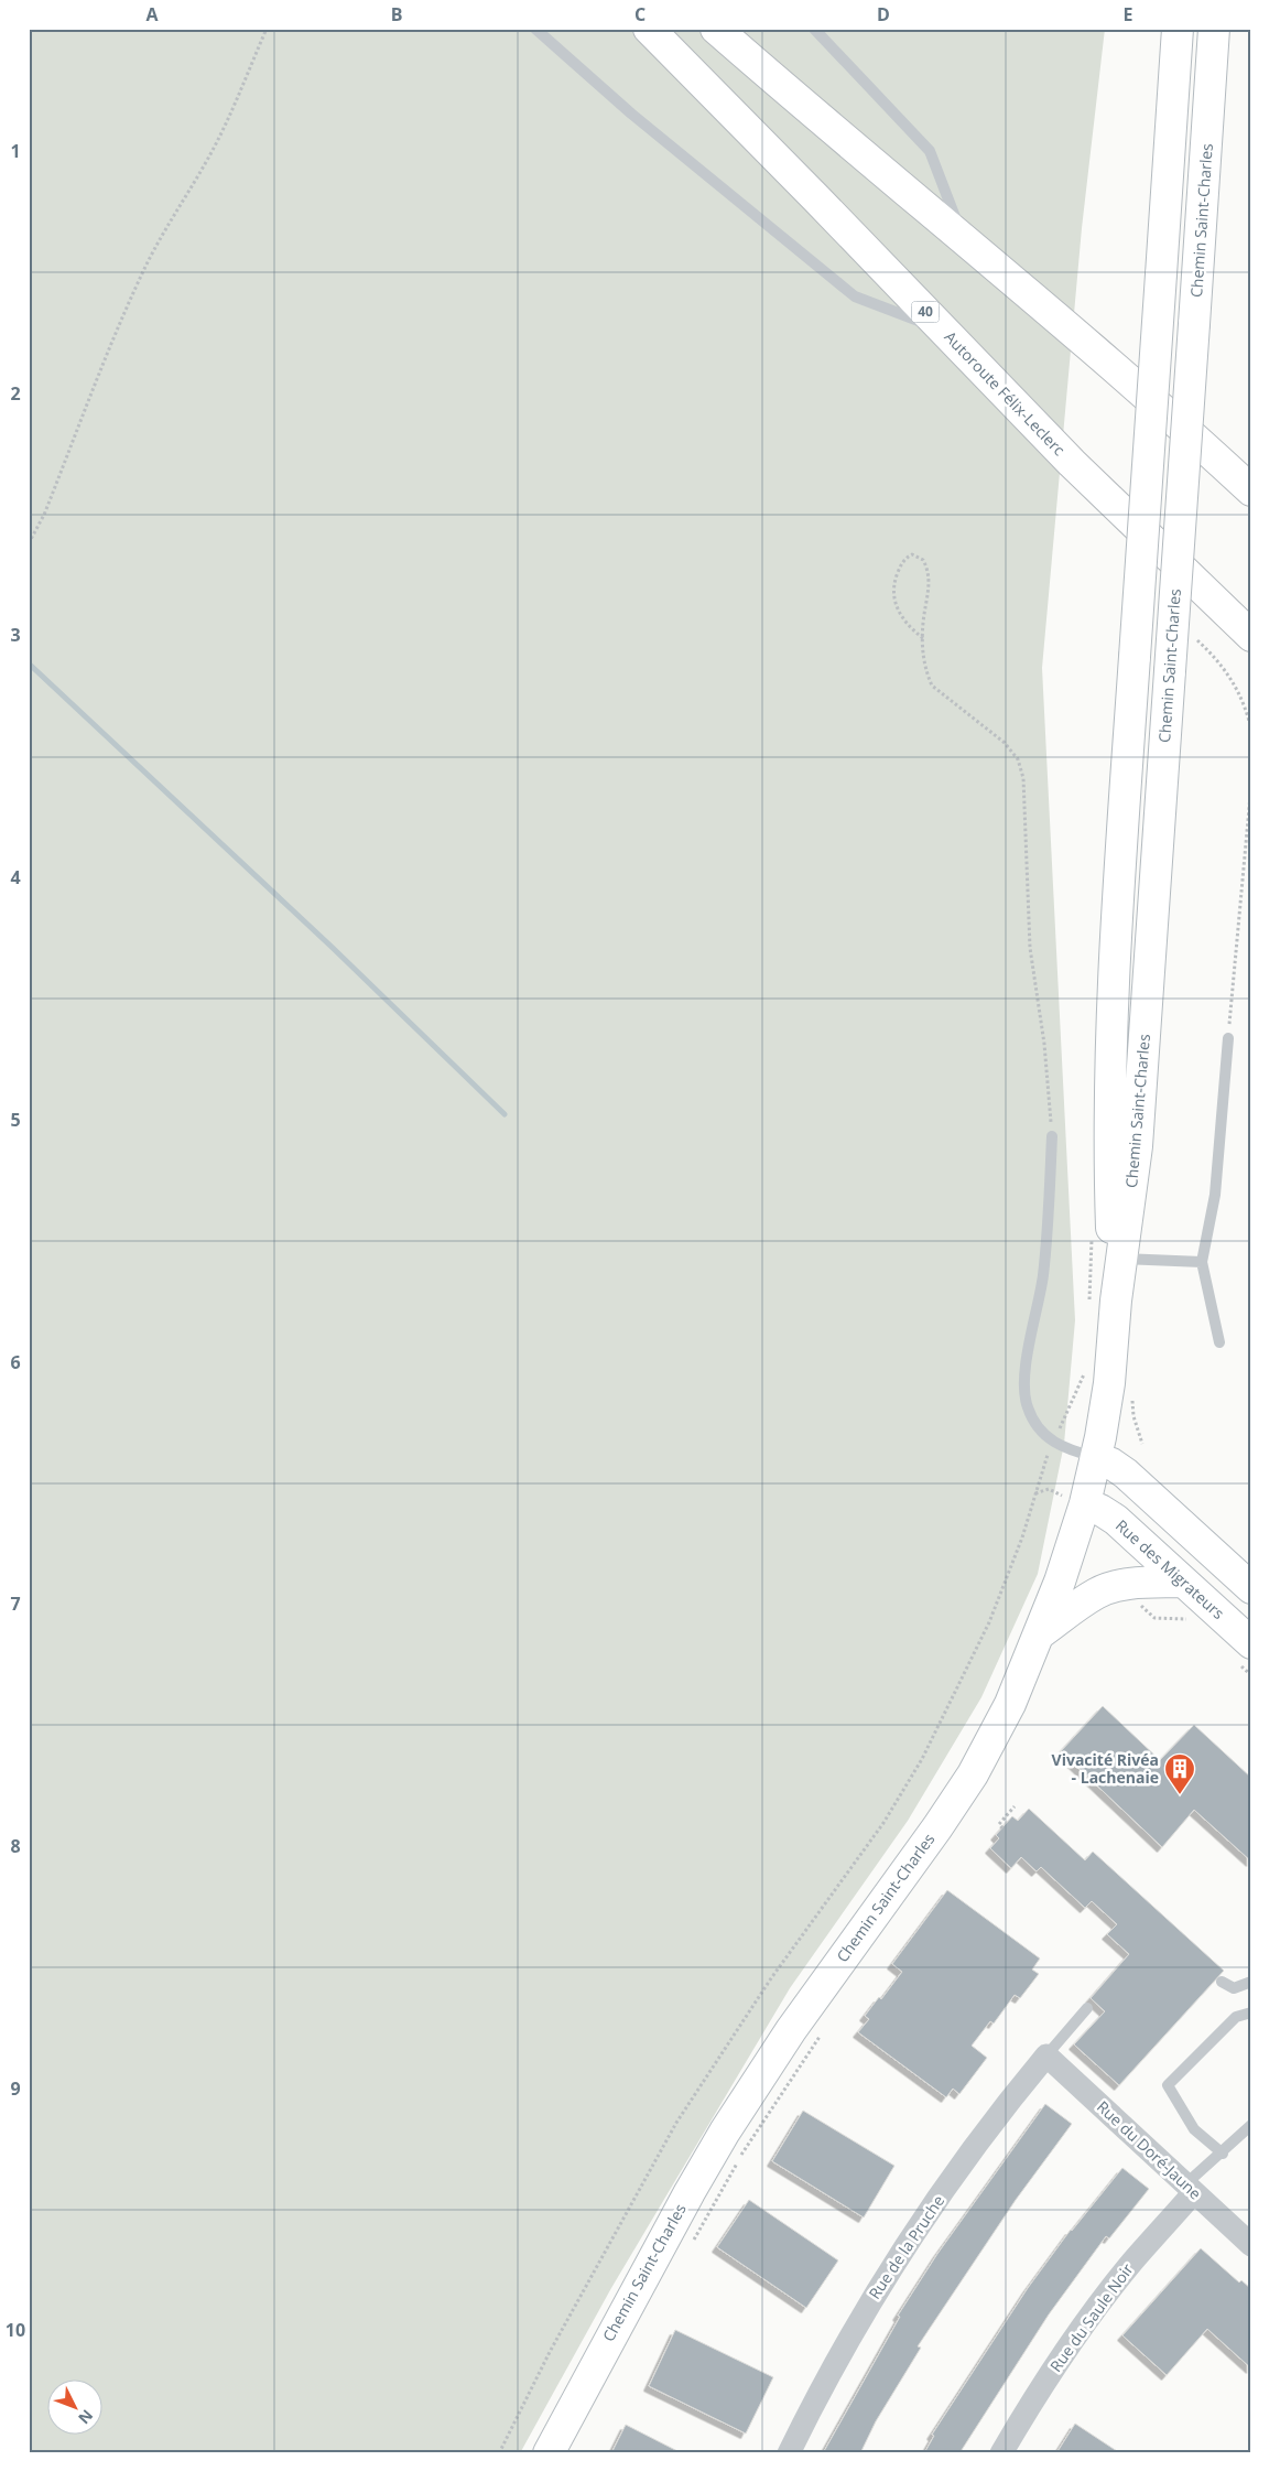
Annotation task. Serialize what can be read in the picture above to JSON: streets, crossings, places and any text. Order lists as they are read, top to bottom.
{
  "streets": {
    "main road": [
      "Chemin Saint-Charles",
      "40",
      "Autoroute Félix-Leclerc",
      "Rue des Migrateurs"
    ],
    "street": ["Rue du Doré-Jaune", "Rue de la Pruche", "Rue du Saule Noir"]
  },
  "crossings": [
    ["Chemin Saint-Charles", "Rue des Migrateurs"],
    ["Rue du Doré-Jaune", "Rue de la Pruche"],
    ["Rue du Doré-Jaune", "Rue du Saule Noir"]
  ],
  "places": {
    "building": ["Vivacité Rivéa - Lachenaie"]
  },
  "north": "bottom right",
  "grid": {
    "columns": [
      "A",
      "B",
      "C",
      "D",
      "E"
    ],
    "rows": [
      "1",
      "2",
      "3",
      "4",
      "5",
      "6",
      "7",
      "8",
      "9",
      "10"
    ]
  }
}
